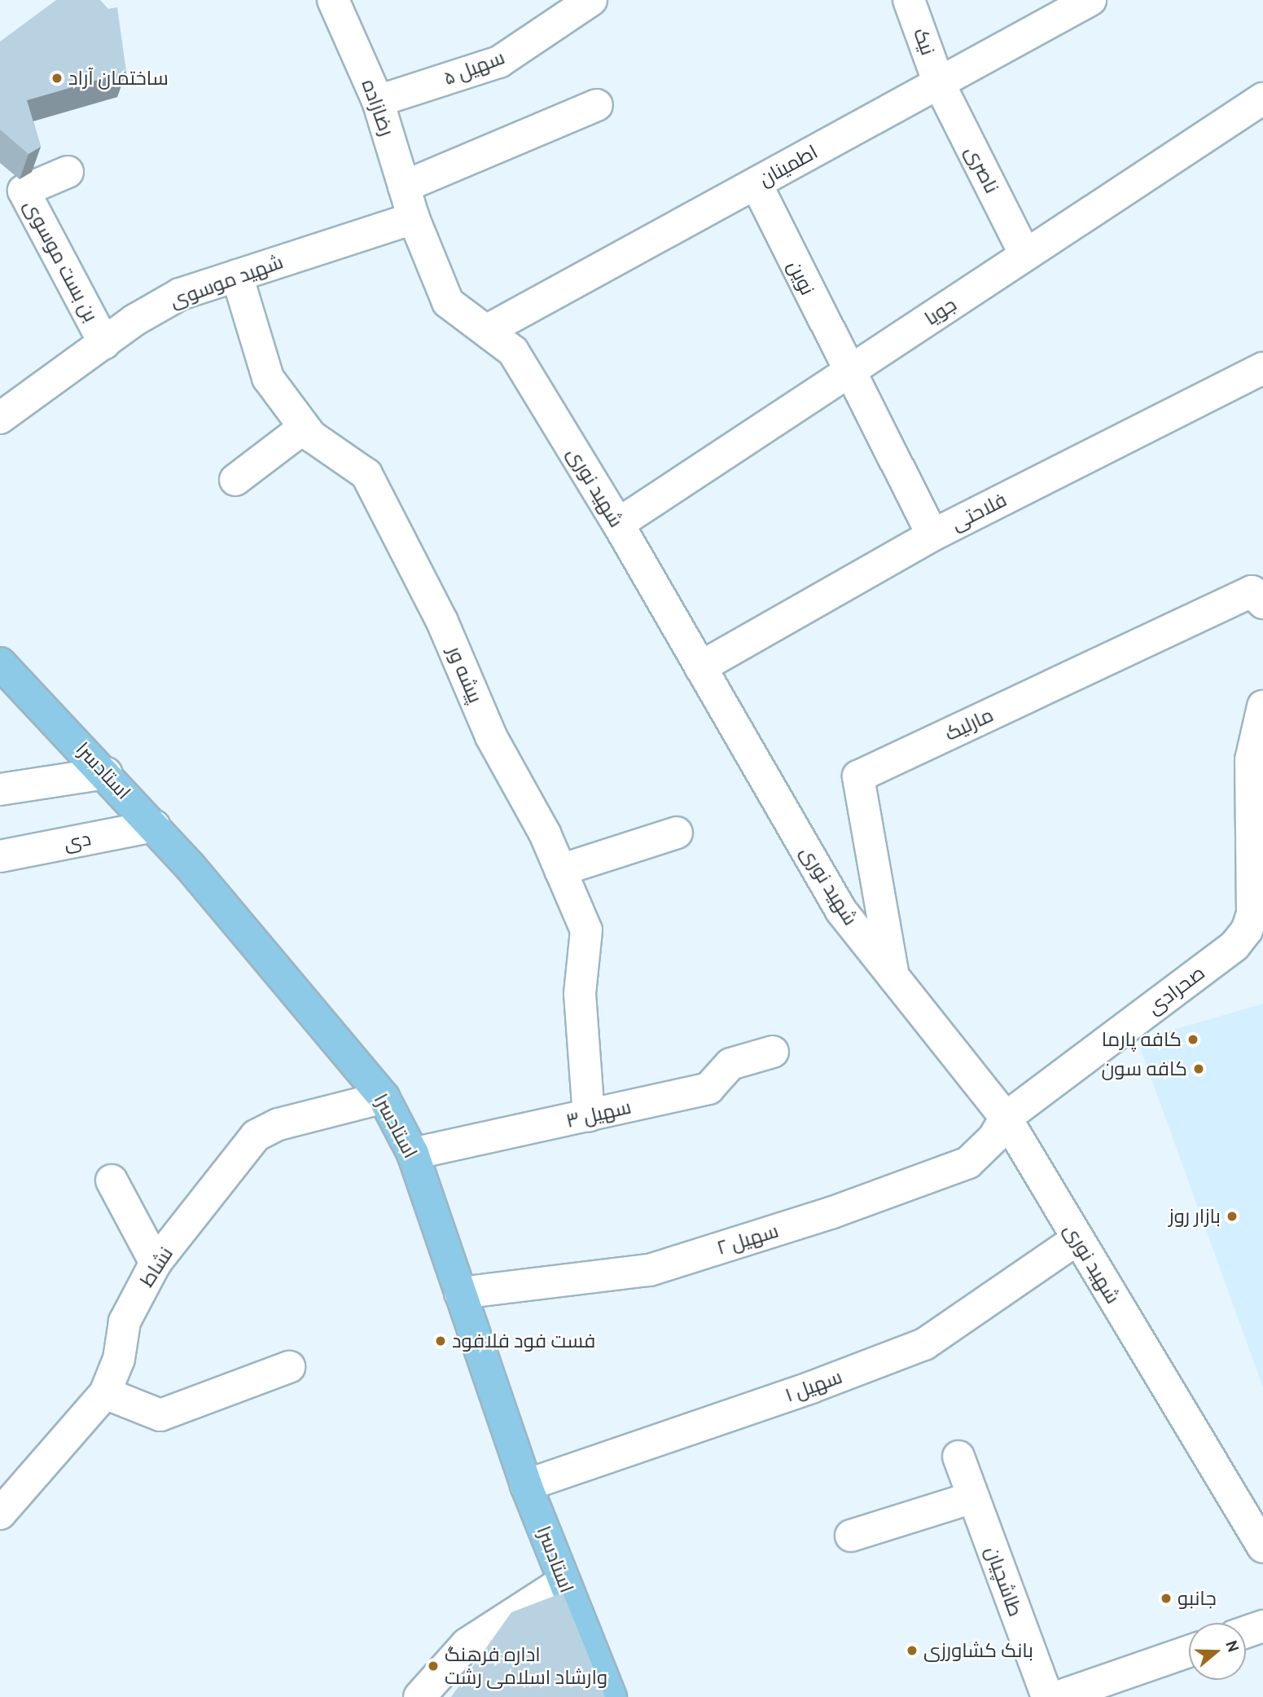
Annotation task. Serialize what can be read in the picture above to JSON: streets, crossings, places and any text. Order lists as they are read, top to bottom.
{
  "streets": {
    "main road": ["استادسرا"],
    "street": [
      "نیک",
      "سهیل ۵",
      "رضازاده",
      "اطمینان",
      "ناصری",
      "بن بست موسوی",
      "نوین",
      "شهید موسوی",
      "جویا",
      "شهید نوری",
      "فلاحتی",
      "پیشه ور",
      "مارلیک",
      "دی",
      "صحرادی",
      "سهیل ۳",
      "سهیل ۲",
      "نشاط",
      "سهیل ۱",
      "طاشچیان"
    ]
  },
  "crossings": [
    ["نیک", "اطمینان"],
    ["نیک", "ناصری"],
    ["سهیل ۵", "رضازاده"],
    ["رضازاده", "شهید موسوی"],
    ["رضازاده", "شهید نوری"],
    ["اطمینان", "ناصری"],
    ["اطمینان", "نوین"],
    ["اطمینان", "شهید نوری"],
    ["ناصری", "جویا"],
    ["بن بست موسوی", "شهید موسوی"],
    ["نوین", "جویا"],
    ["نوین", "فلاحتی"],
    ["شهید موسوی", "شهید نوری"],
    ["شهید موسوی", "پیشه ور"],
    ["جویا", "شهید نوری"],
    ["شهید نوری", "فلاحتی"],
    ["شهید نوری", "مارلیک"],
    ["شهید نوری", "صحرادی"],
    ["شهید نوری", "سهیل ۲"],
    ["شهید نوری", "سهیل ۱"],
    ["پیشه ور", "سهیل ۳"],
    ["استادسرا", "دی"],
    ["استادسرا", "سهیل ۳"],
    ["استادسرا", "سهیل ۲"],
    ["استادسرا", "نشاط"],
    ["استادسرا", "سهیل ۱"],
    ["صحرادی", "سهیل ۲"]
  ],
  "places": [
    "ساختمان آراد",
    "کافه پارما",
    "کافه سون",
    "بازار روز",
    "فست فود فلافود",
    "جانبو",
    "بانک کشاورزی",
    "اداره فرهنگ وارشاد اسلامی رشت"
  ],
  "north": "right"
}
